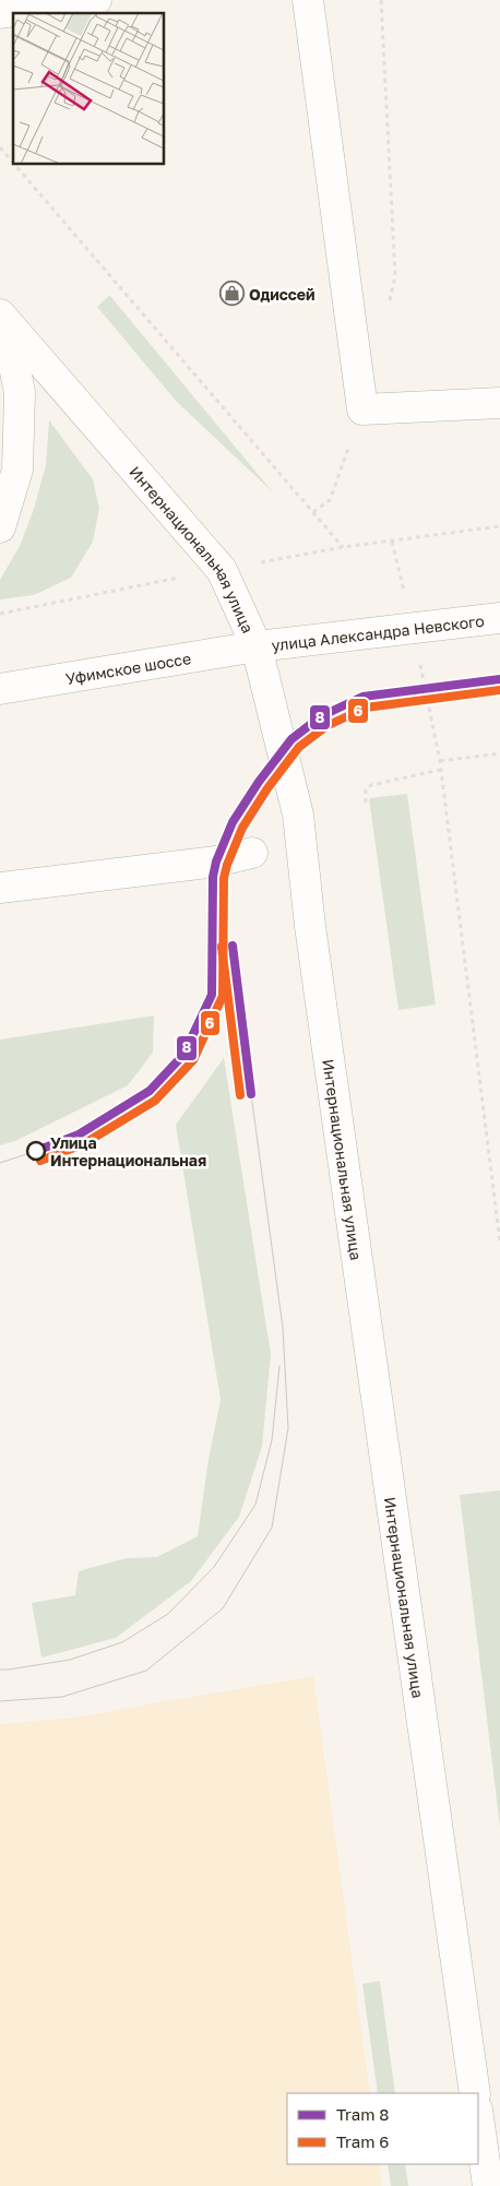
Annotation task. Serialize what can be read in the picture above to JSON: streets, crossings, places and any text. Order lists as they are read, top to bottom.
{
  "streets": {
    "main road": ["Интернациональная улица", "улица Александра Невского", "Уфимское шоссе"]
  },
  "crossings": [
    ["Интернациональная улица", "улица Александра Невского"],
    ["Интернациональная улица", "Уфимское шоссе"],
    ["улица Александра Невского", "Уфимское шоссе"]
  ],
  "places": {
    "shop": ["Одиссей"],
    "other": ["Улица Интернациональная"]
  },
  "lines": ["tram line 8", "tram line 6"],
  "legend": ["Tram 8", "Tram 6"]
}
